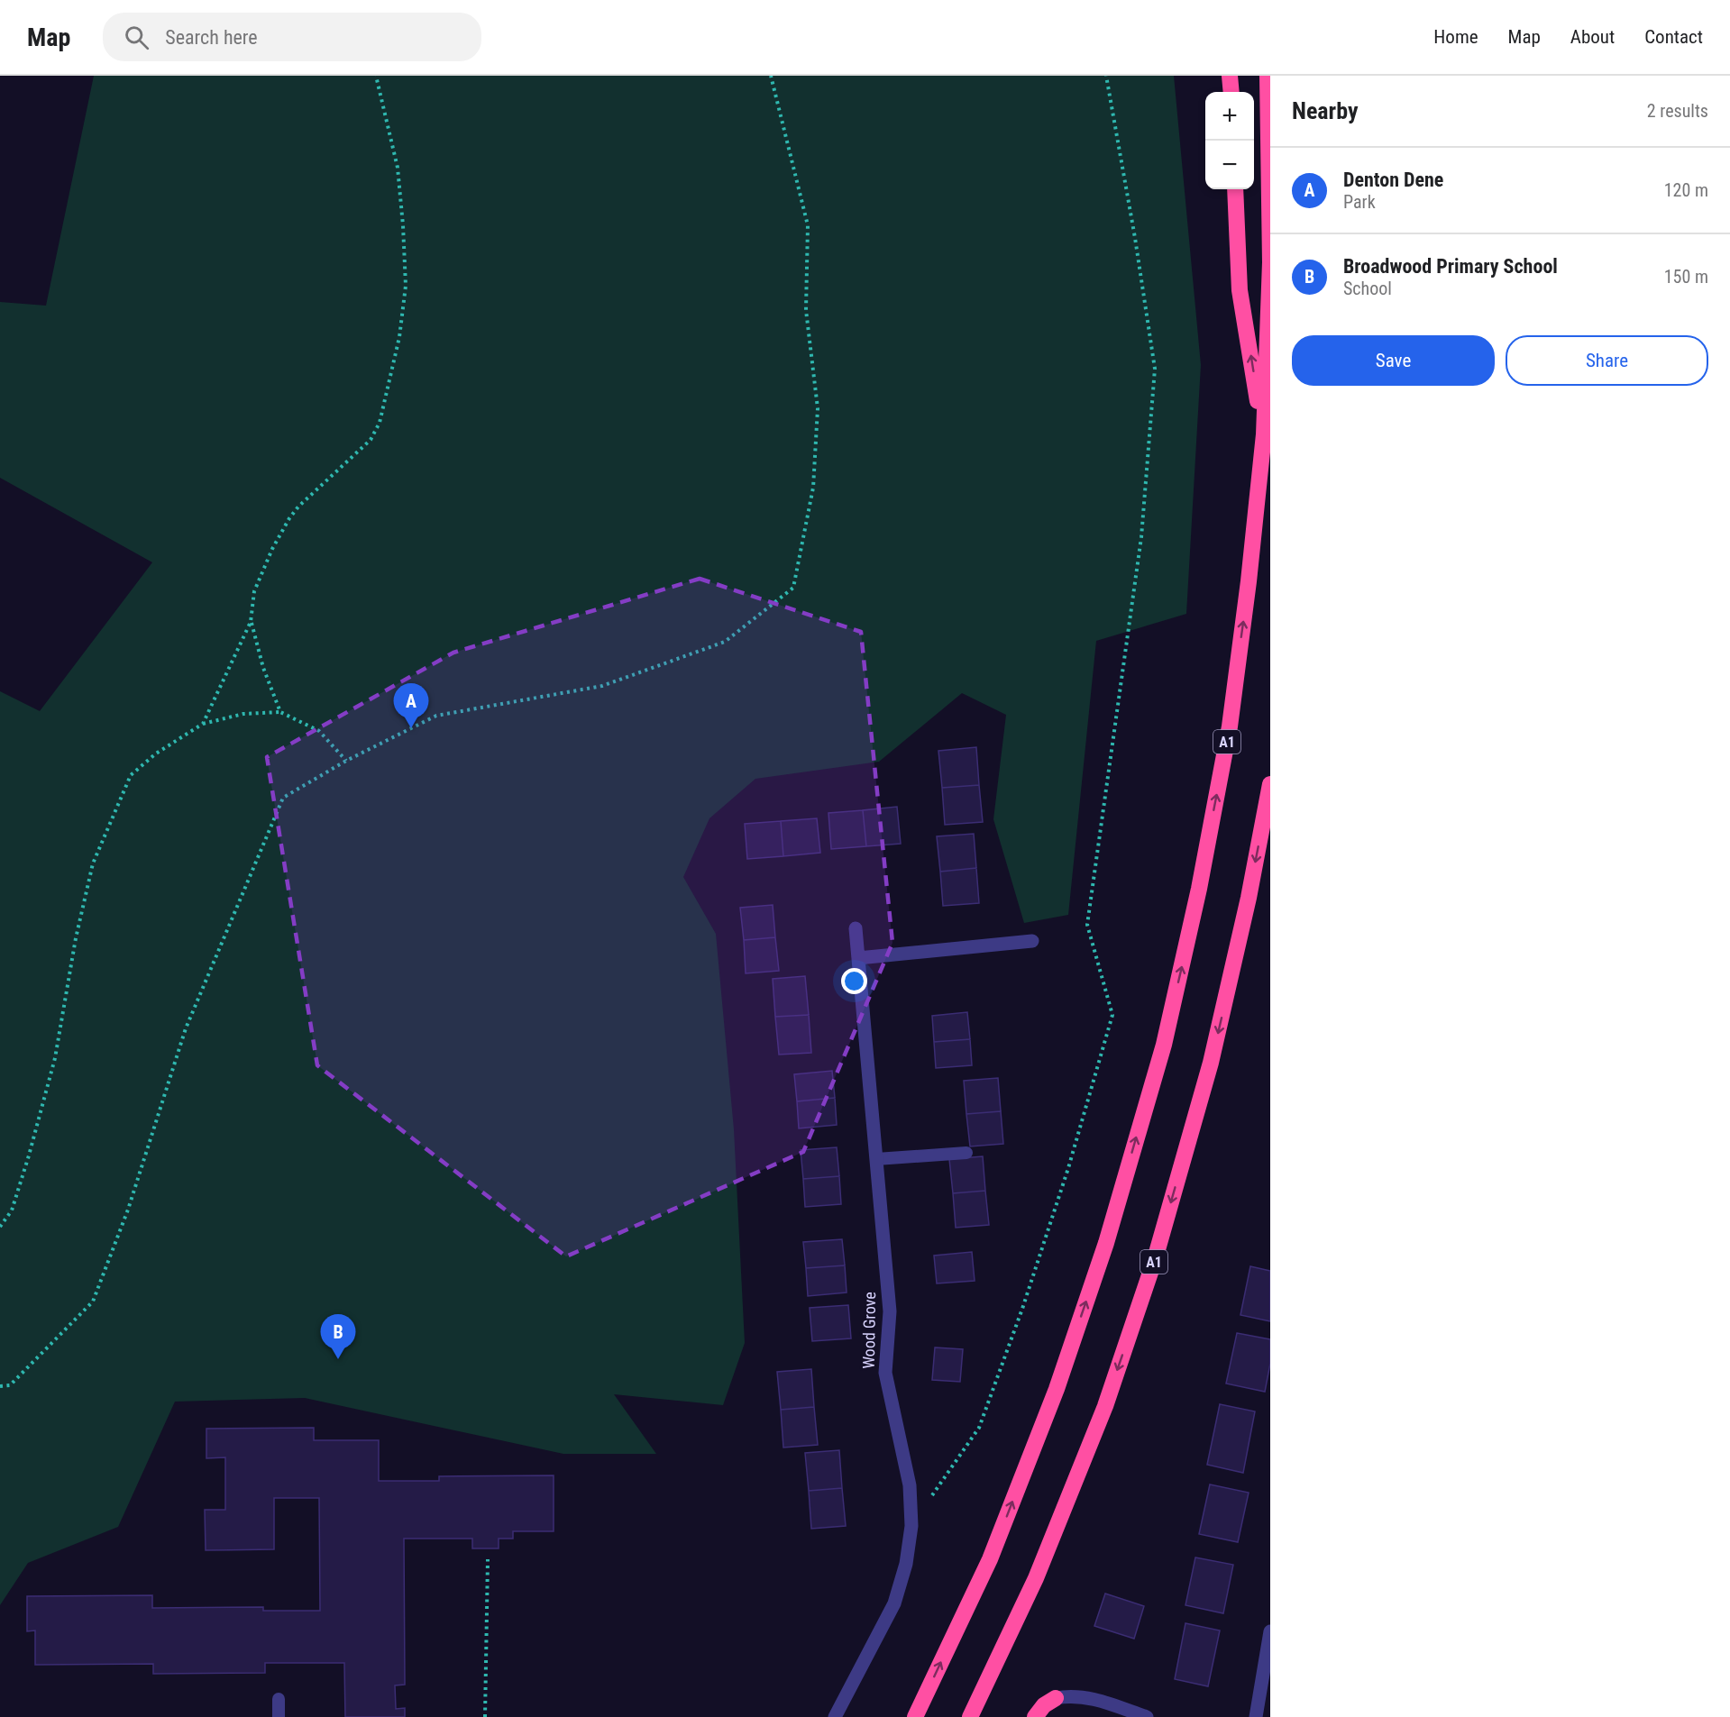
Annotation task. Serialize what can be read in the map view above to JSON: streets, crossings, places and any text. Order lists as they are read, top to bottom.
{
  "streets": {
    "highway": ["A1"],
    "street": ["Wood Grove"]
  },
  "page": {
    "header": "Map",
    "search": "Search here",
    "nav": [
      "Home",
      "Map",
      "About",
      "Contact"
    ],
    "heading": ["Nearby", "2 results"],
    "map_buttons": ["+", "−"],
    "list": [
      {
        "mark": "A",
        "name": "Denton Dene",
        "note": "Park",
        "value": "120 m"
      },
      {
        "mark": "B",
        "name": "Broadwood Primary School",
        "note": "School",
        "value": "150 m"
      }
    ],
    "buttons": ["Save", "Share"],
    "pins": ["A", "B"]
  }
}
